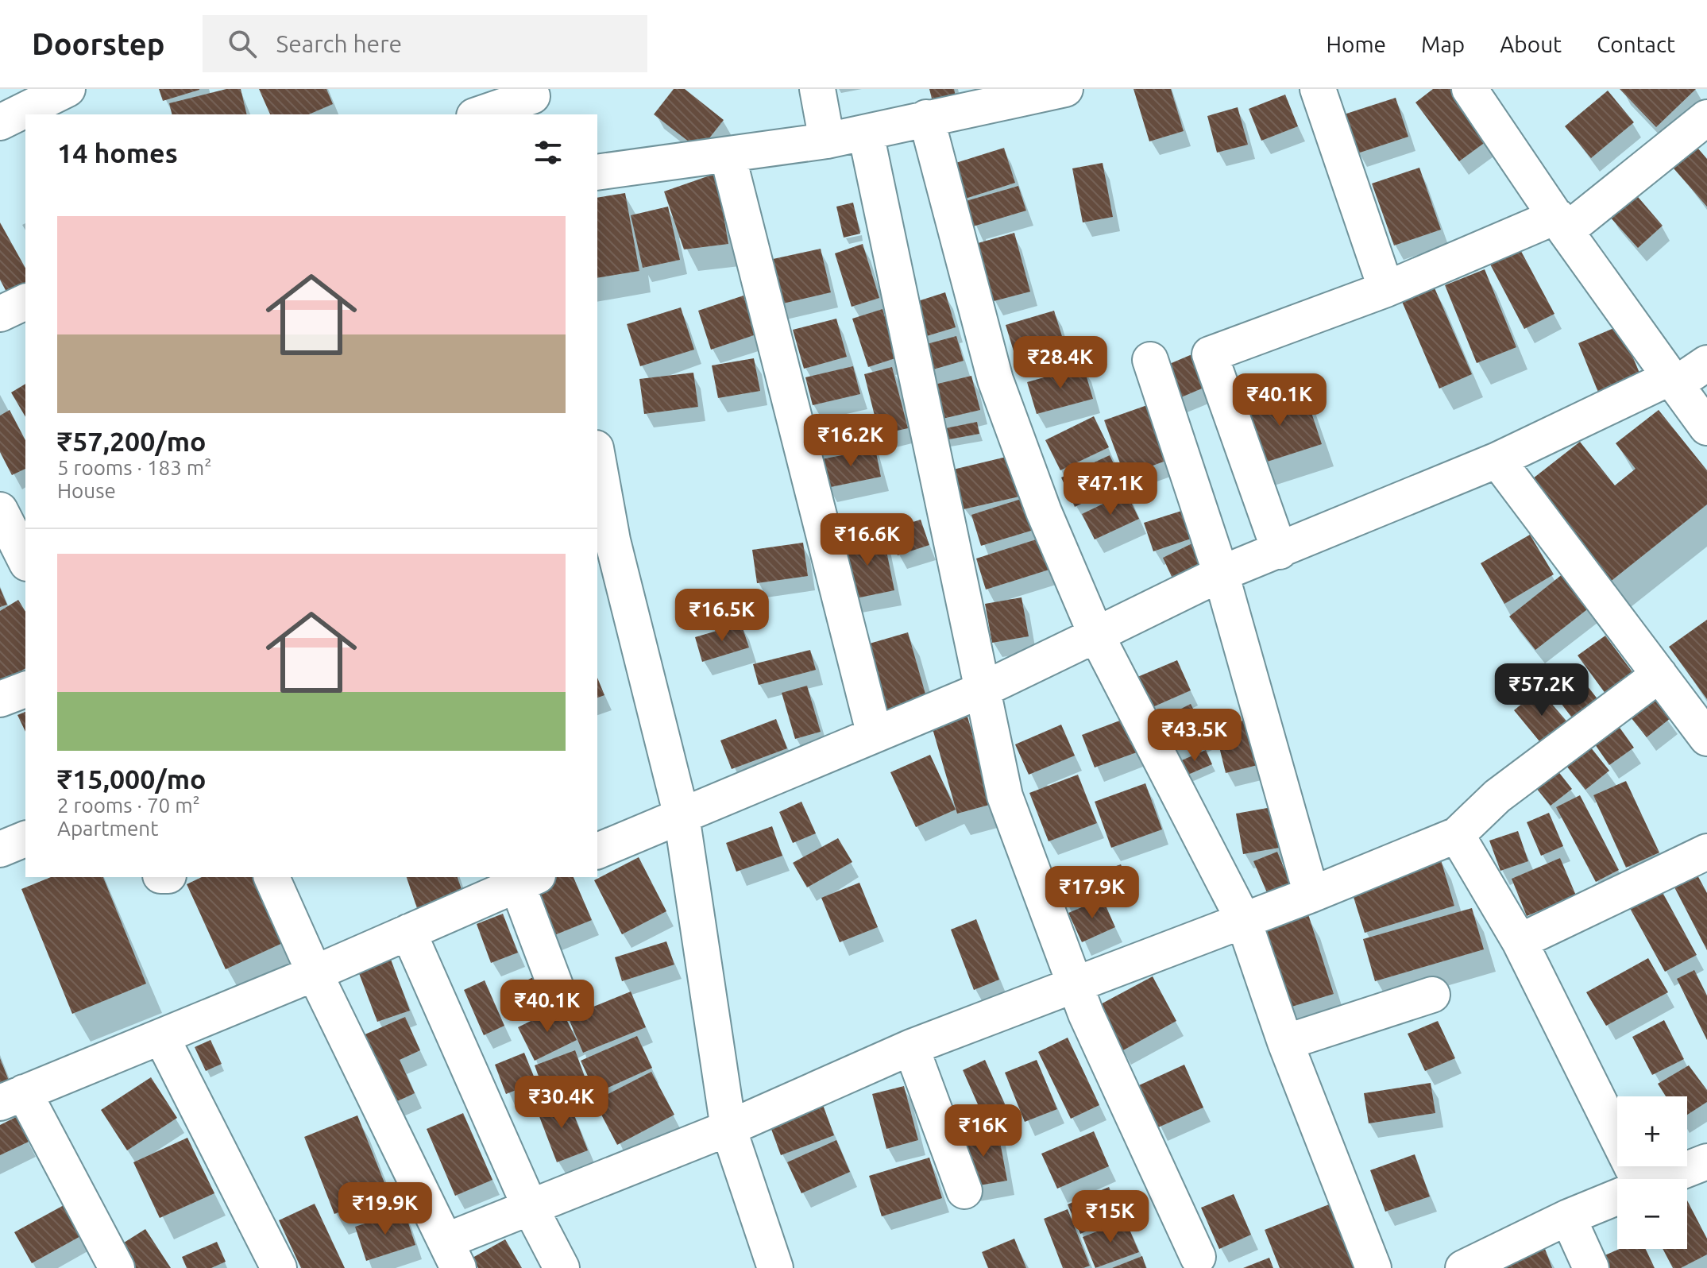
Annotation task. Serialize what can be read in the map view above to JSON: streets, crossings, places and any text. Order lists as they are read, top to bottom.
{
  "page": {
    "header": "Doorstep",
    "search": "Search here",
    "nav": [
      "Home",
      "Map",
      "About",
      "Contact"
    ],
    "heading": "14 homes",
    "list": [
      {
        "name": "₹57,200/mo",
        "note": "5 rooms · 183 m² · House"
      },
      {
        "name": "₹15,000/mo",
        "note": "2 rooms · 70 m² · Apartment"
      }
    ],
    "price": [
      "₹28.4K",
      "₹40.1K",
      "₹16.2K",
      "₹47.1K",
      "₹16.6K",
      "₹16.5K",
      "₹57.2K",
      "₹43.5K",
      "₹17.9K",
      "₹40.1K",
      "₹30.4K",
      "₹16K",
      "₹19.9K",
      "₹15K"
    ],
    "map_buttons": ["+", "−"]
  }
}
